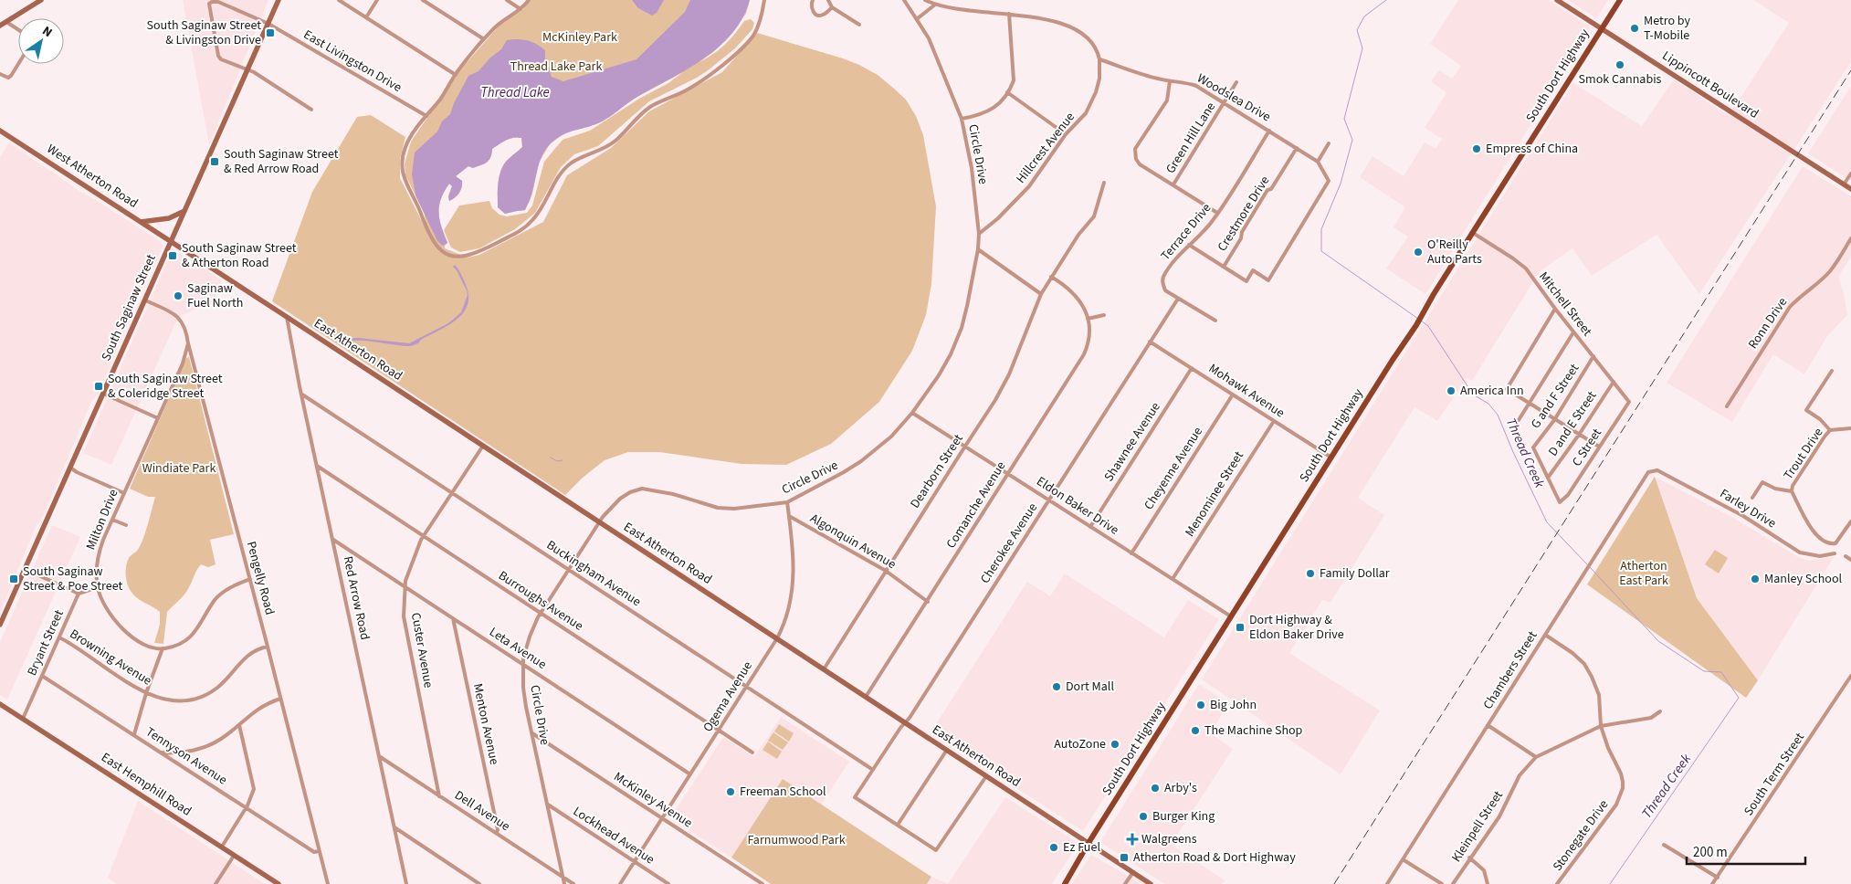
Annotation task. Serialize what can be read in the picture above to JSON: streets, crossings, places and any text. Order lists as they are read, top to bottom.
{
  "streets": {
    "main road": ["South Dort Highway"],
    "street": [
      "East Livingston Drive",
      "Lippincott Boulevard",
      "Woodslea Drive",
      "Green Hill Lane",
      "Hillcrest Avenue",
      "Circle Drive",
      "West Atherton Road",
      "Crestmore Drive",
      "Terrace Drive",
      "Mitchell Street",
      "South Saginaw Street",
      "Ronn Drive",
      "East Atherton Road",
      "Mohawk Avenue",
      "G and F Street",
      "D and E Street",
      "Shawnee Avenue",
      "C Street",
      "Trout Drive",
      "Cheyenne Avenue",
      "Dearborn Street",
      "Menominee Street",
      "Comanche Avenue",
      "Eldon Baker Drive",
      "Farley Drive",
      "Milton Drive",
      "Algonquin Avenue",
      "Cherokee Avenue",
      "Buckingham Avenue",
      "Pengelly Road",
      "Red Arrow Road",
      "Burroughs Avenue",
      "Bryant Street",
      "Leta Avenue",
      "Custer Avenue",
      "Browning Avenue",
      "Chambers Street",
      "Ogema Avenue",
      "Menton Avenue",
      "Tennyson Avenue",
      "South Term Street",
      "East Hemphill Road",
      "McKinley Avenue",
      "Dell Avenue",
      "Kleinpell Street",
      "Lockhead Avenue",
      "Stonegate Drive"
    ]
  },
  "crossings": [
    ["East Livingston Drive", "South Saginaw Street"],
    ["South Dort Highway", "Lippincott Boulevard"],
    ["South Dort Highway", "Mitchell Street"],
    ["South Dort Highway", "East Atherton Road"],
    ["South Dort Highway", "Mohawk Avenue"],
    ["South Dort Highway", "Eldon Baker Drive"],
    ["Woodslea Drive", "Green Hill Lane"],
    ["Woodslea Drive", "Hillcrest Avenue"],
    ["Woodslea Drive", "Crestmore Drive"],
    ["Woodslea Drive", "Terrace Drive"],
    ["Hillcrest Avenue", "Circle Drive"],
    ["Circle Drive", "East Atherton Road"],
    ["Circle Drive", "Eldon Baker Drive"],
    ["Circle Drive", "Buckingham Avenue"],
    ["Circle Drive", "Burroughs Avenue"],
    ["Circle Drive", "Leta Avenue"],
    ["Circle Drive", "Ogema Avenue"],
    ["Circle Drive", "McKinley Avenue"],
    ["Circle Drive", "Dell Avenue"],
    ["Circle Drive", "Lockhead Avenue"],
    ["West Atherton Road", "South Saginaw Street"],
    ["West Atherton Road", "East Atherton Road"],
    ["Terrace Drive", "Cherokee Avenue"],
    ["Mitchell Street", "G and F Street"],
    ["Mitchell Street", "D and E Street"],
    ["Mitchell Street", "C Street"],
    ["South Saginaw Street", "East Atherton Road"],
    ["South Saginaw Street", "Pengelly Road"],
    ["East Atherton Road", "Dearborn Street"],
    ["East Atherton Road", "Comanche Avenue"],
    ["East Atherton Road", "Cherokee Avenue"],
    ["East Atherton Road", "Red Arrow Road"],
    ["East Atherton Road", "Custer Avenue"],
    ["East Atherton Road", "Ogema Avenue"],
    ["Mohawk Avenue", "Shawnee Avenue"],
    ["Mohawk Avenue", "Cheyenne Avenue"],
    ["Mohawk Avenue", "Menominee Street"],
    ["Mohawk Avenue", "Cherokee Avenue"],
    ["G and F Street", "D and E Street"],
    ["G and F Street", "C Street"],
    ["D and E Street", "C Street"],
    ["Shawnee Avenue", "Eldon Baker Drive"],
    ["Cheyenne Avenue", "Eldon Baker Drive"],
    ["Dearborn Street", "Comanche Avenue"],
    ["Dearborn Street", "Eldon Baker Drive"],
    ["Dearborn Street", "Algonquin Avenue"],
    ["Menominee Street", "Eldon Baker Drive"],
    ["Comanche Avenue", "Eldon Baker Drive"],
    ["Comanche Avenue", "Algonquin Avenue"],
    ["Eldon Baker Drive", "Cherokee Avenue"],
    ["Farley Drive", "Chambers Street"],
    ["Milton Drive", "Pengelly Road"],
    ["Algonquin Avenue", "Ogema Avenue"],
    ["Cherokee Avenue", "Buckingham Avenue"],
    ["Buckingham Avenue", "Red Arrow Road"],
    ["Buckingham Avenue", "Custer Avenue"],
    ["Buckingham Avenue", "Ogema Avenue"],
    ["Pengelly Road", "Browning Avenue"],
    ["Pengelly Road", "Tennyson Avenue"],
    ["Red Arrow Road", "Burroughs Avenue"],
    ["Red Arrow Road", "Leta Avenue"],
    ["Red Arrow Road", "Dell Avenue"],
    ["Burroughs Avenue", "Custer Avenue"],
    ["Burroughs Avenue", "Ogema Avenue"],
    ["Bryant Street", "Browning Avenue"],
    ["Bryant Street", "Tennyson Avenue"],
    ["Bryant Street", "East Hemphill Road"],
    ["Leta Avenue", "Custer Avenue"],
    ["Leta Avenue", "Ogema Avenue"],
    ["Leta Avenue", "Menton Avenue"],
    ["Custer Avenue", "Dell Avenue"],
    ["Chambers Street", "Stonegate Drive"],
    ["Ogema Avenue", "McKinley Avenue"],
    ["Ogema Avenue", "Lockhead Avenue"],
    ["Menton Avenue", "Dell Avenue"],
    ["Kleinpell Street", "Stonegate Drive"]
  ],
  "water": ["Thread Lake", "Thread Creek"],
  "parks": [
    "McKinley Park",
    "Thread Lake Park",
    "Windiate Park",
    "Atherton East Park",
    "Farnumwood Park"
  ],
  "places": {
    "other": [
      "Metro by T-Mobile",
      "Smok Cannabis",
      "Empress of China",
      "O'Reilly Auto Parts",
      "Saginaw Fuel North",
      "America Inn",
      "Family Dollar",
      "Manley School",
      "Dort Mall",
      "Big John",
      "The Machine Shop",
      "AutoZone",
      "Arby's",
      "Freeman School",
      "Burger King",
      "Ez Fuel"
    ],
    "transit": [
      "South Saginaw Street & Livingston Drive",
      "South Saginaw Street & Red Arrow Road",
      "South Saginaw Street & Atherton Road",
      "South Saginaw Street & Coleridge Street",
      "South Saginaw Street & Poe Street",
      "Dort Highway & Eldon Baker Drive",
      "Atherton Road & Dort Highway"
    ],
    "health": ["Walgreens"]
  },
  "scale_bar": "200 m",
  "north": "top right"
}
